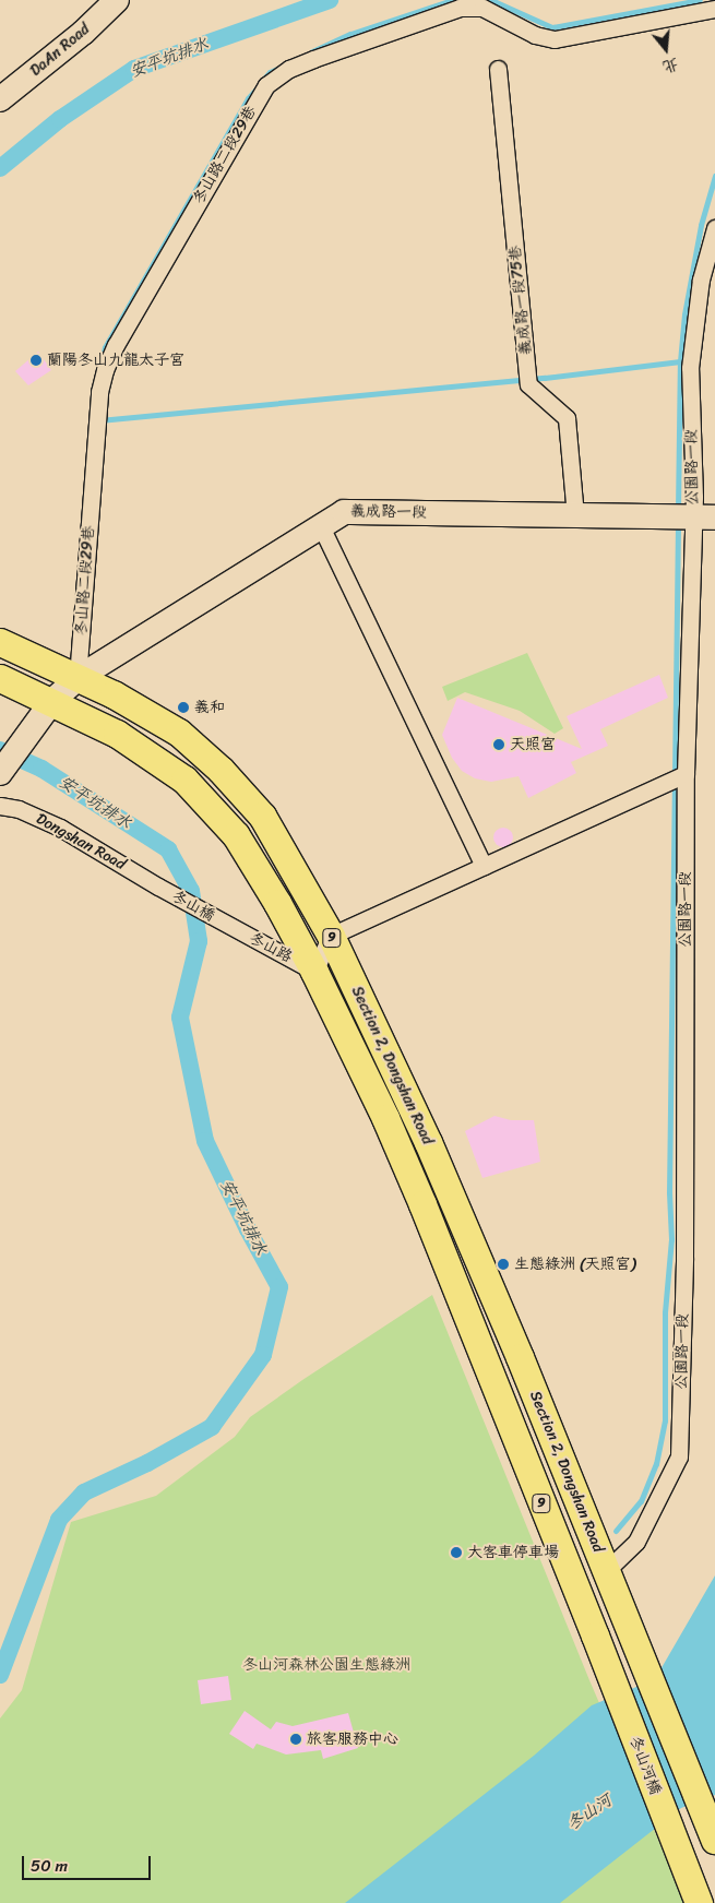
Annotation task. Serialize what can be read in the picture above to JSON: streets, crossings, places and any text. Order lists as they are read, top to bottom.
{
  "streets": {
    "main road": ["9", "Section 2, Dongshan Road", "冬山河橋"],
    "street": [
      "DaAn Road",
      "冬山路二段29巷",
      "義成路一段75巷",
      "公園路一段",
      "義成路一段",
      "Dongshan Road",
      "冬山橋",
      "冬山路"
    ]
  },
  "crossings": [
    ["冬山路二段29巷", "義成路一段"],
    ["冬山路二段29巷", "Section 2, Dongshan Road"],
    ["義成路一段75巷", "義成路一段"],
    ["公園路一段", "義成路一段"],
    ["公園路一段", "Section 2, Dongshan Road"],
    ["義成路一段", "Section 2, Dongshan Road"],
    ["Dongshan Road", "冬山橋"],
    ["冬山橋", "冬山路"],
    ["冬山路", "Section 2, Dongshan Road"],
    ["Section 2, Dongshan Road", "冬山河橋"]
  ],
  "water": ["安平坑排水", "冬山河"],
  "parks": ["冬山河森林公園生態綠洲"],
  "places": [
    "蘭陽冬山九龍太子宮",
    "義和",
    "天照宮",
    "生態綠洲 (天照宮)",
    "大客車停車場",
    "旅客服務中心"
  ],
  "scale_bar": "50 m",
  "north": "bottom"
}
